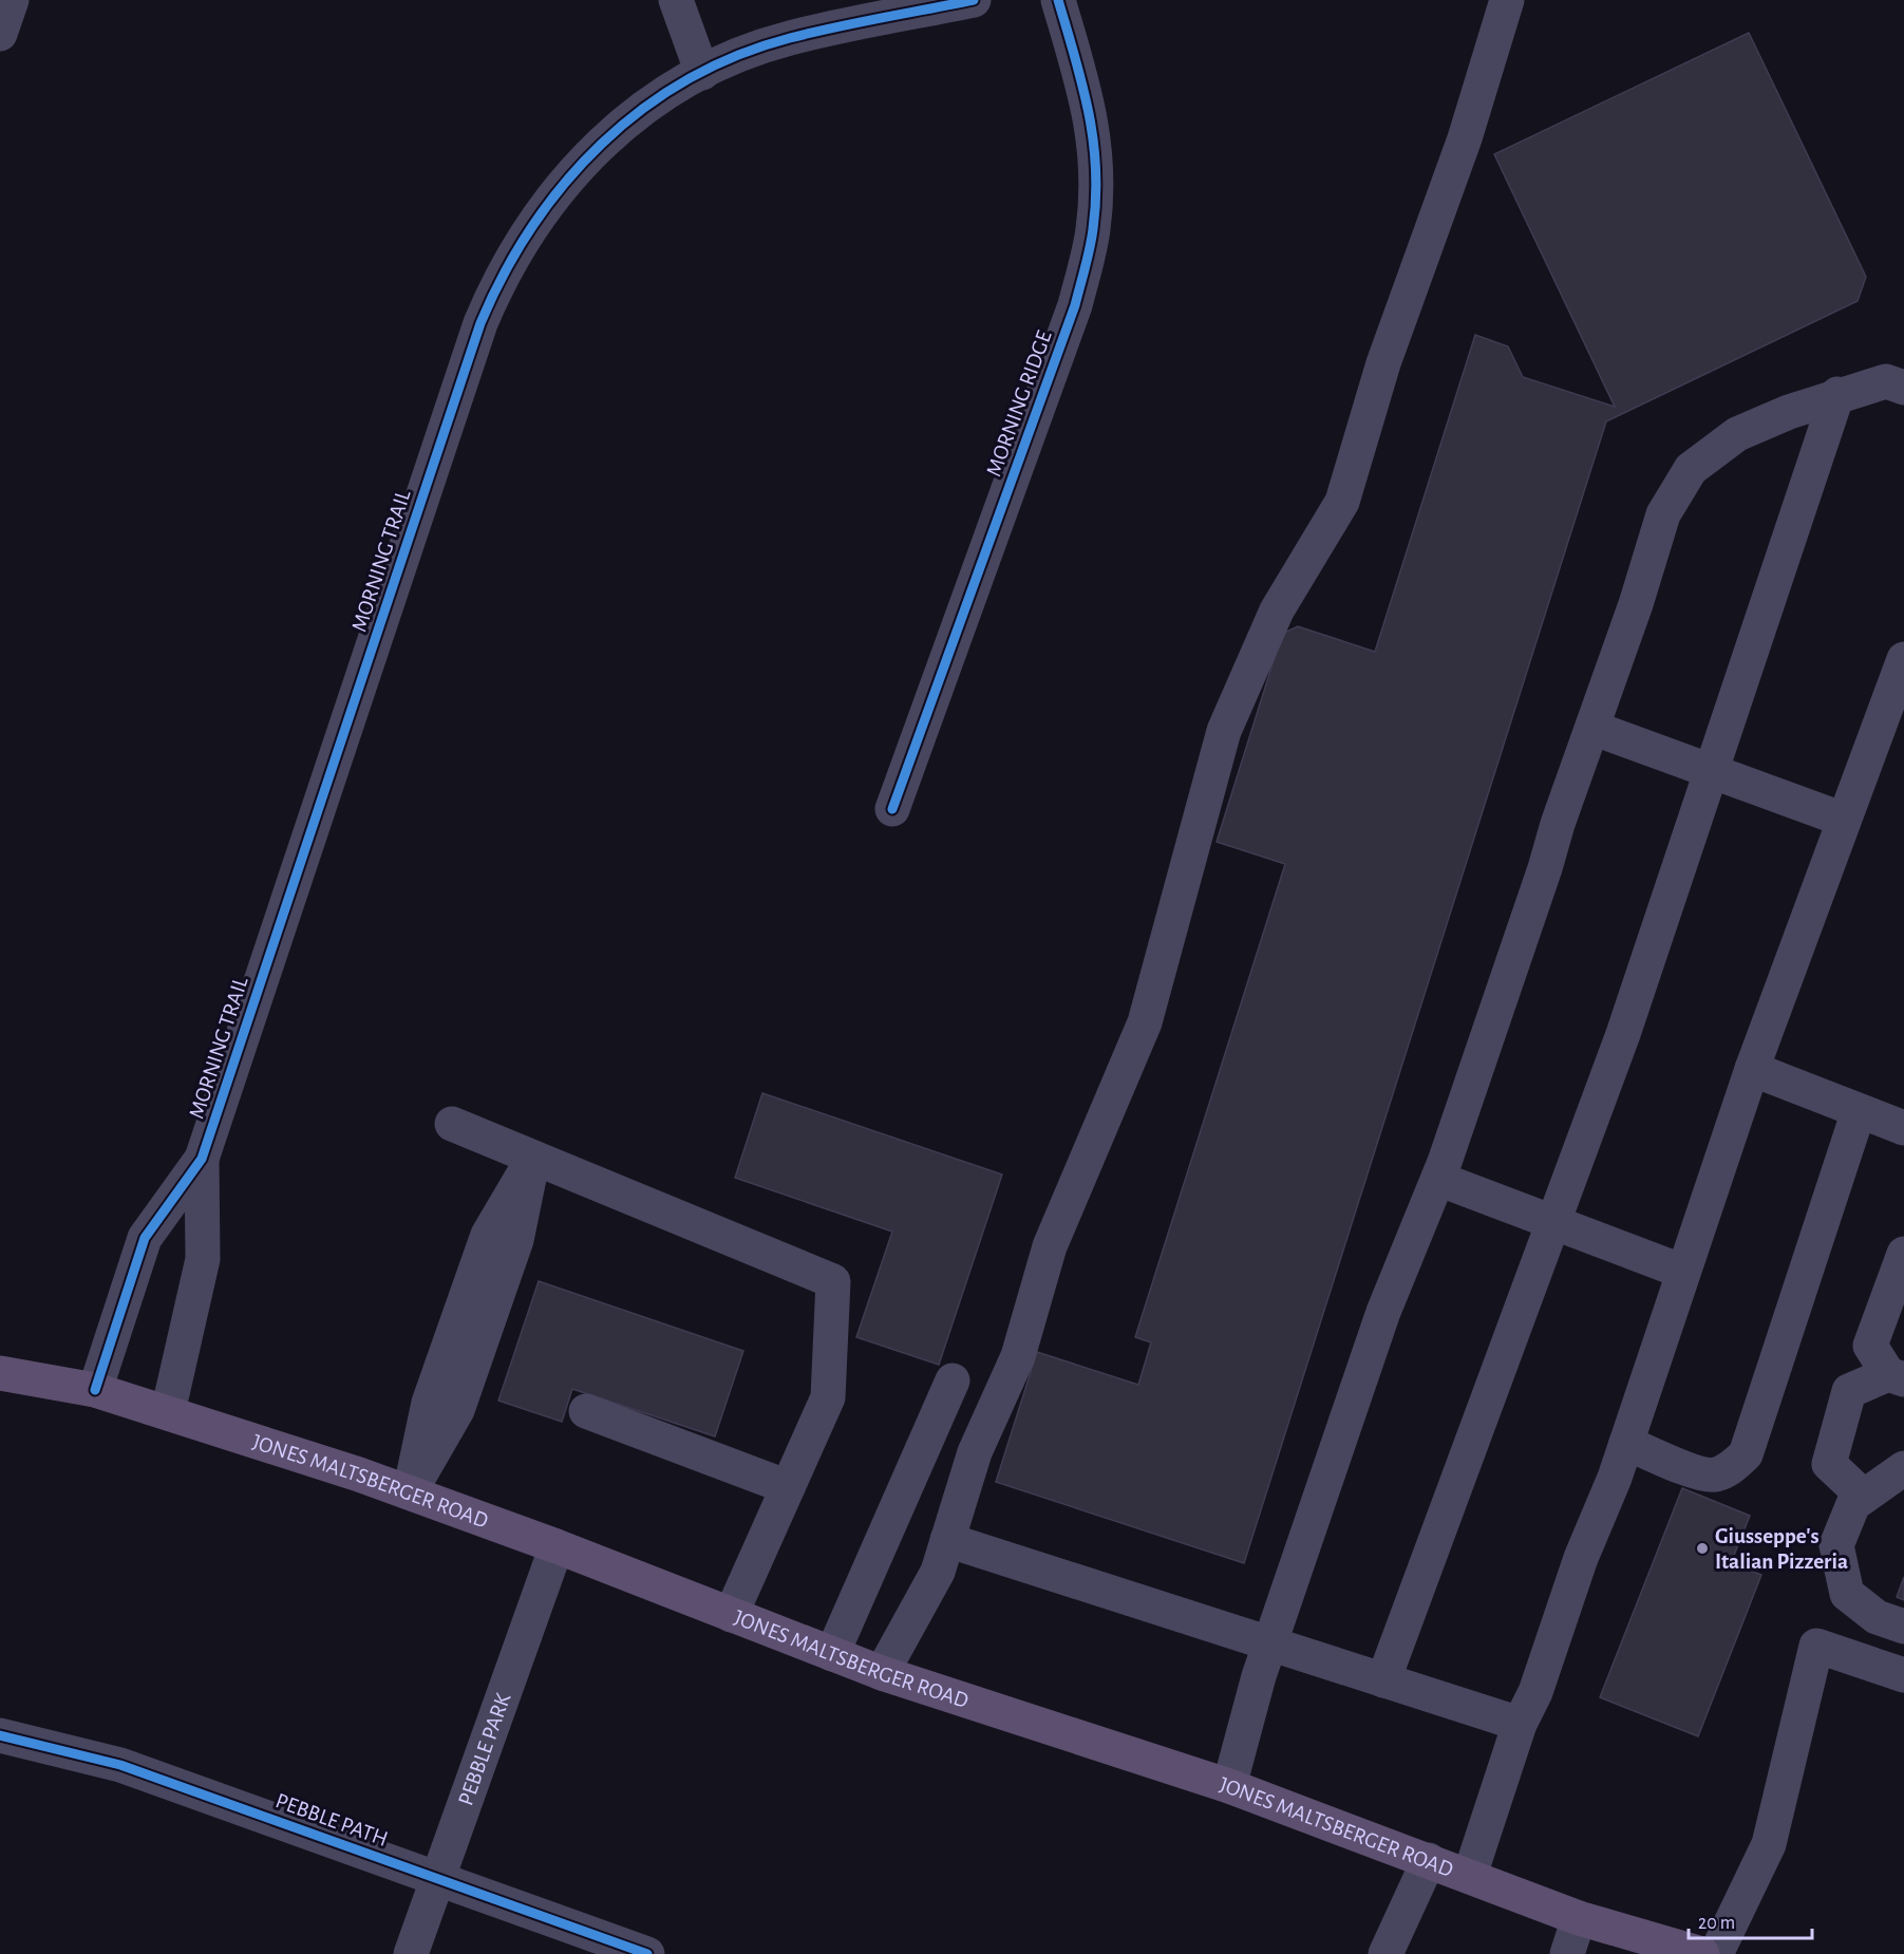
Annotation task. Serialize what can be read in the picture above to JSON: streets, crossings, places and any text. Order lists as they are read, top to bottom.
{
  "streets": {
    "main road": ["JONES MALTSBERGER ROAD"],
    "street": [
      "MORNING RIDGE",
      "MORNING TRAIL",
      "PEBBLE PARK",
      "PEBBLE PATH"
    ]
  },
  "crossings": [
    ["MORNING TRAIL", "JONES MALTSBERGER ROAD"],
    ["JONES MALTSBERGER ROAD", "PEBBLE PARK"],
    ["PEBBLE PARK", "PEBBLE PATH"]
  ],
  "places": ["Giusseppe's Italian Pizzeria"],
  "scale_bar": "20 m"
}
